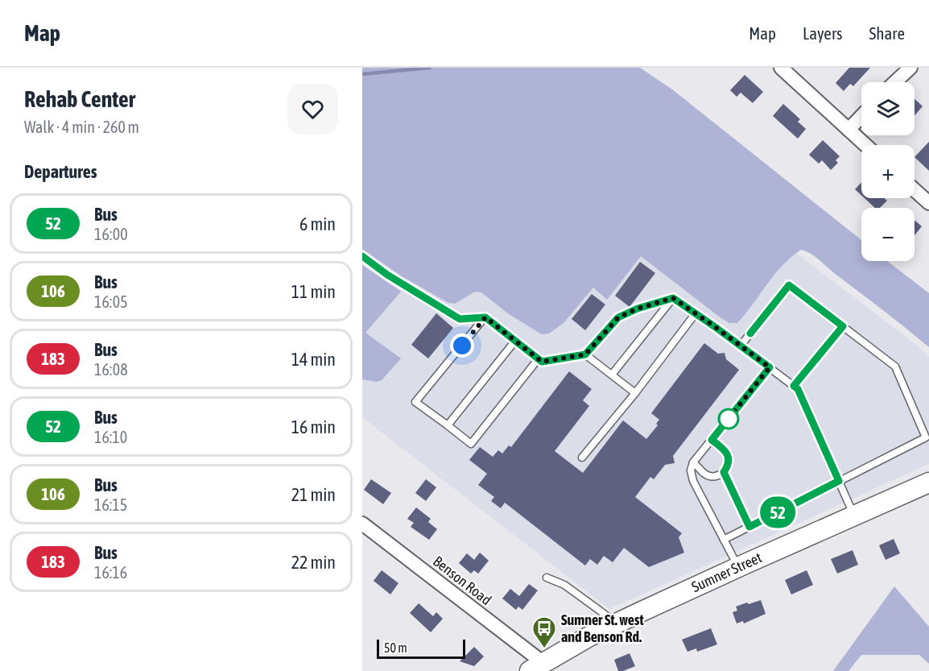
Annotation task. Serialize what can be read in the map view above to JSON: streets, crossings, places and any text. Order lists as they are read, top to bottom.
{
  "streets": {
    "main road": ["Sumner Street"],
    "street": ["Benson Road"]
  },
  "crossings": [
    ["Sumner Street", "Benson Road"]
  ],
  "places": {
    "bus stop": ["Sumner St. west and Benson Rd."]
  },
  "lines": ["bus line 52"],
  "scale_bar": "50 m",
  "page": {
    "header": "Map",
    "nav": ["Map", "Layers", "Share"],
    "heading": [
      ["Rehab Center", "Walk · 4 min · 260 m"],
      "Departures"
    ],
    "on_map": "52",
    "map_buttons": ["+", "−"],
    "list": [
      {
        "mark": "52",
        "name": "Bus",
        "note": "16:00",
        "value": "6 min"
      },
      {
        "mark": "106",
        "name": "Bus",
        "note": "16:05",
        "value": "11 min"
      },
      {
        "mark": "183",
        "name": "Bus",
        "note": "16:08",
        "value": "14 min"
      },
      {
        "mark": "52",
        "name": "Bus",
        "note": "16:10",
        "value": "16 min"
      },
      {
        "mark": "106",
        "name": "Bus",
        "note": "16:15",
        "value": "21 min"
      },
      {
        "mark": "183",
        "name": "Bus",
        "note": "16:16",
        "value": "22 min"
      }
    ],
    "scale": "50 m"
  }
}
